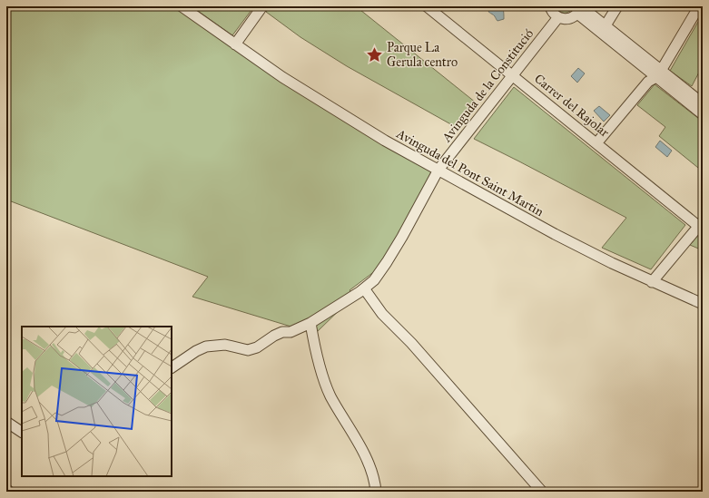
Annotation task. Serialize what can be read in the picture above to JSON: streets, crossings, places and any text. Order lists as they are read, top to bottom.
{
  "streets": {
    "street": ["Avinguda de la Constitució", "Carrer del Rajolar", "Avinguda del Pont Saint Martin"]
  },
  "crossings": [
    ["Avinguda de la Constitució", "Carrer del Rajolar"],
    ["Avinguda de la Constitució", "Avinguda del Pont Saint Martin"]
  ],
  "places": {
    "place": ["Parque La Gerula centro"]
  }
}
